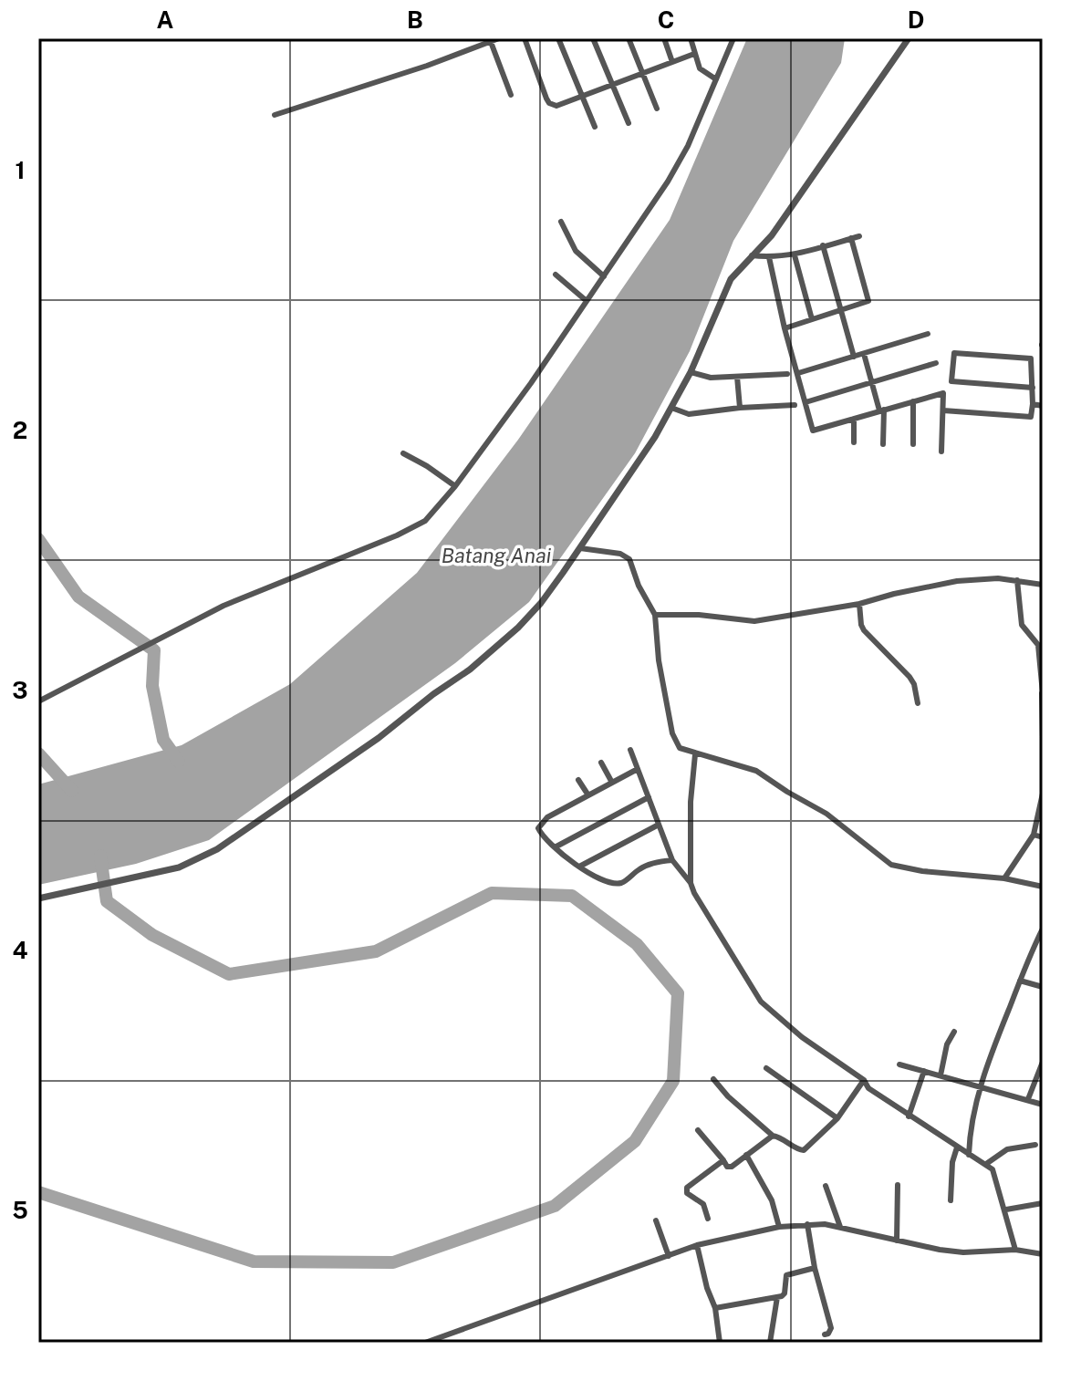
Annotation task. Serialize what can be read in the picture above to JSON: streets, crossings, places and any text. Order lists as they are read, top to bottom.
{
  "water": ["Batang Anai"],
  "grid": {
    "columns": [
      "A",
      "B",
      "C",
      "D"
    ],
    "rows": [
      "1",
      "2",
      "3",
      "4",
      "5"
    ]
  }
}
